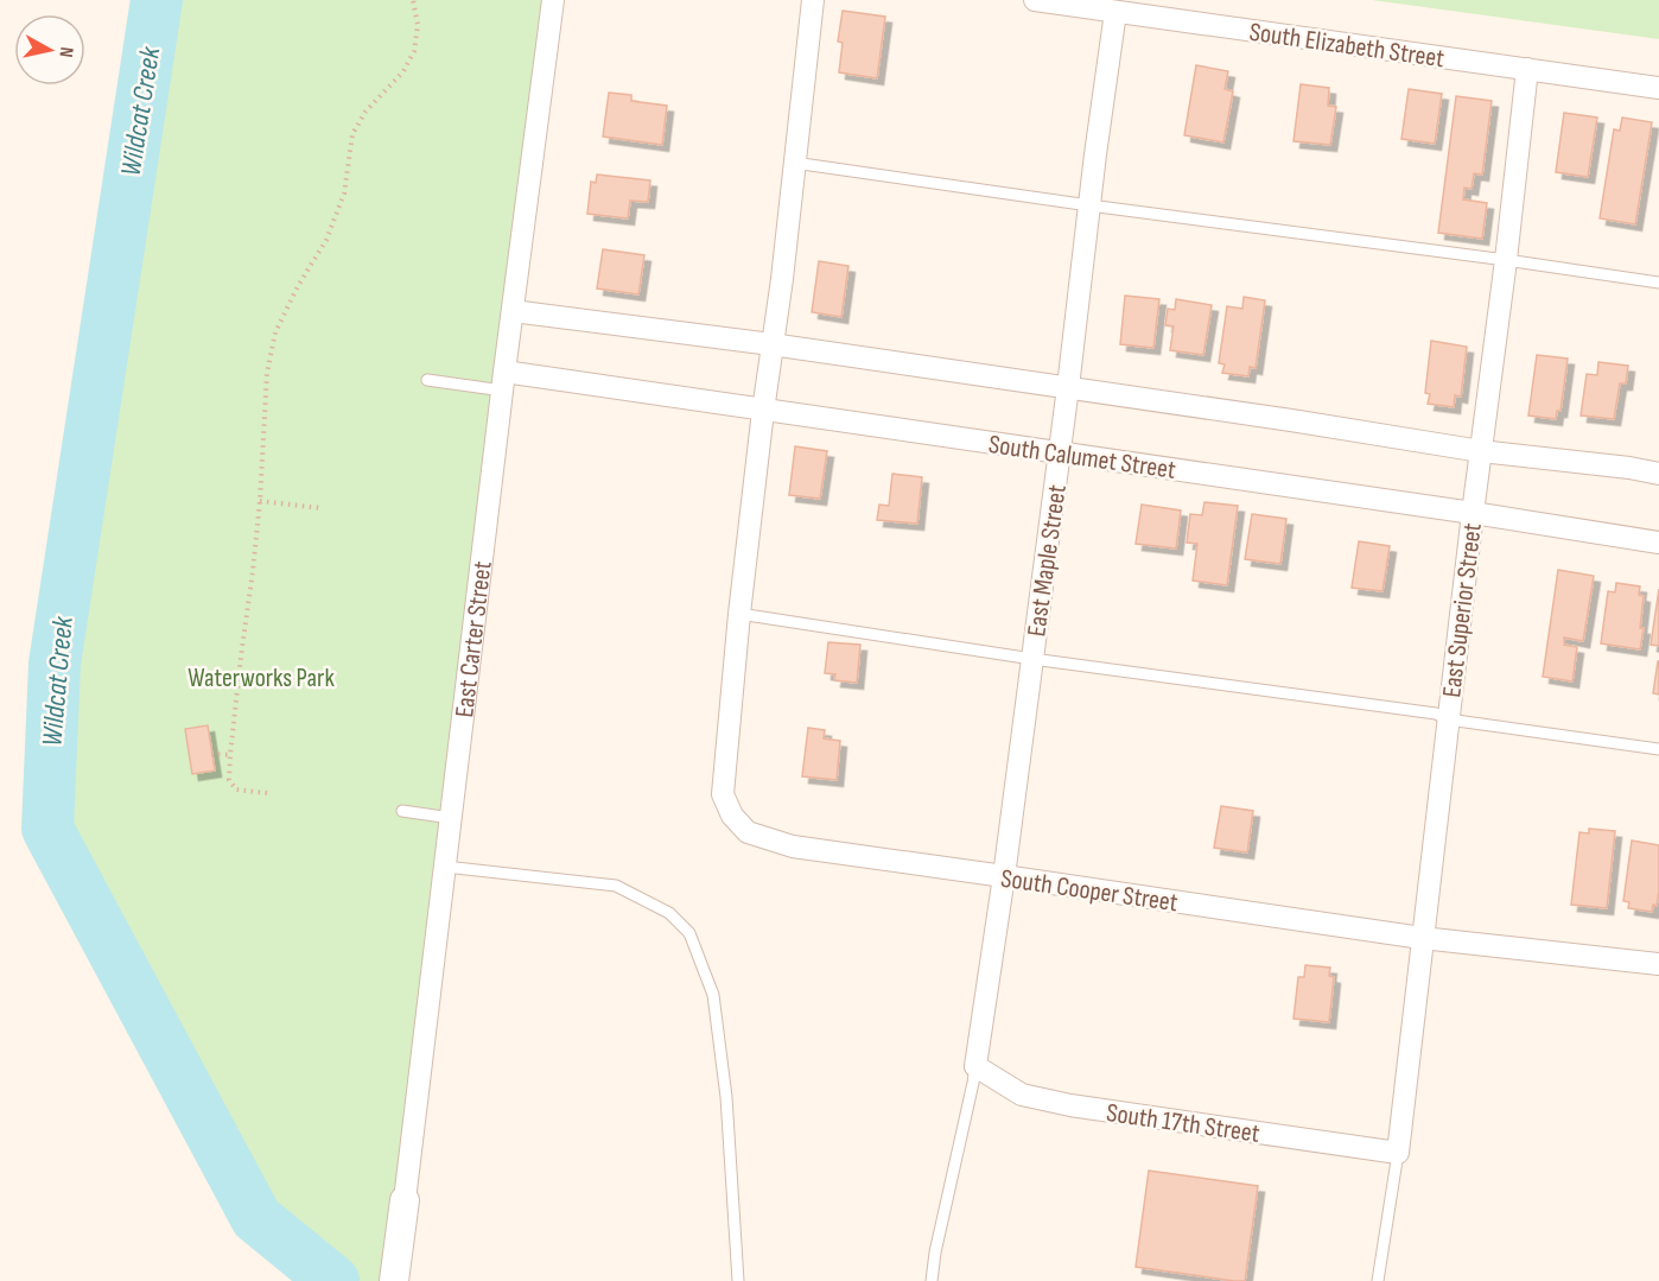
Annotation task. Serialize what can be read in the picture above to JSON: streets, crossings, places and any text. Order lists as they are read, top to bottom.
{
  "streets": {
    "street": [
      "South Elizabeth Street",
      "South Calumet Street",
      "East Maple Street",
      "East Superior Street",
      "East Carter Street",
      "South Cooper Street",
      "South 17th Street"
    ]
  },
  "crossings": [
    ["South Elizabeth Street", "East Maple Street"],
    ["South Elizabeth Street", "East Superior Street"],
    ["South Calumet Street", "East Maple Street"],
    ["South Calumet Street", "East Superior Street"],
    ["South Calumet Street", "East Carter Street"],
    ["South Calumet Street", "South Cooper Street"],
    ["East Maple Street", "South Cooper Street"],
    ["East Maple Street", "South 17th Street"],
    ["East Superior Street", "South Cooper Street"],
    ["East Superior Street", "South 17th Street"]
  ],
  "water": ["Wildcat Creek"],
  "parks": ["Waterworks Park"],
  "north": "right"
}
